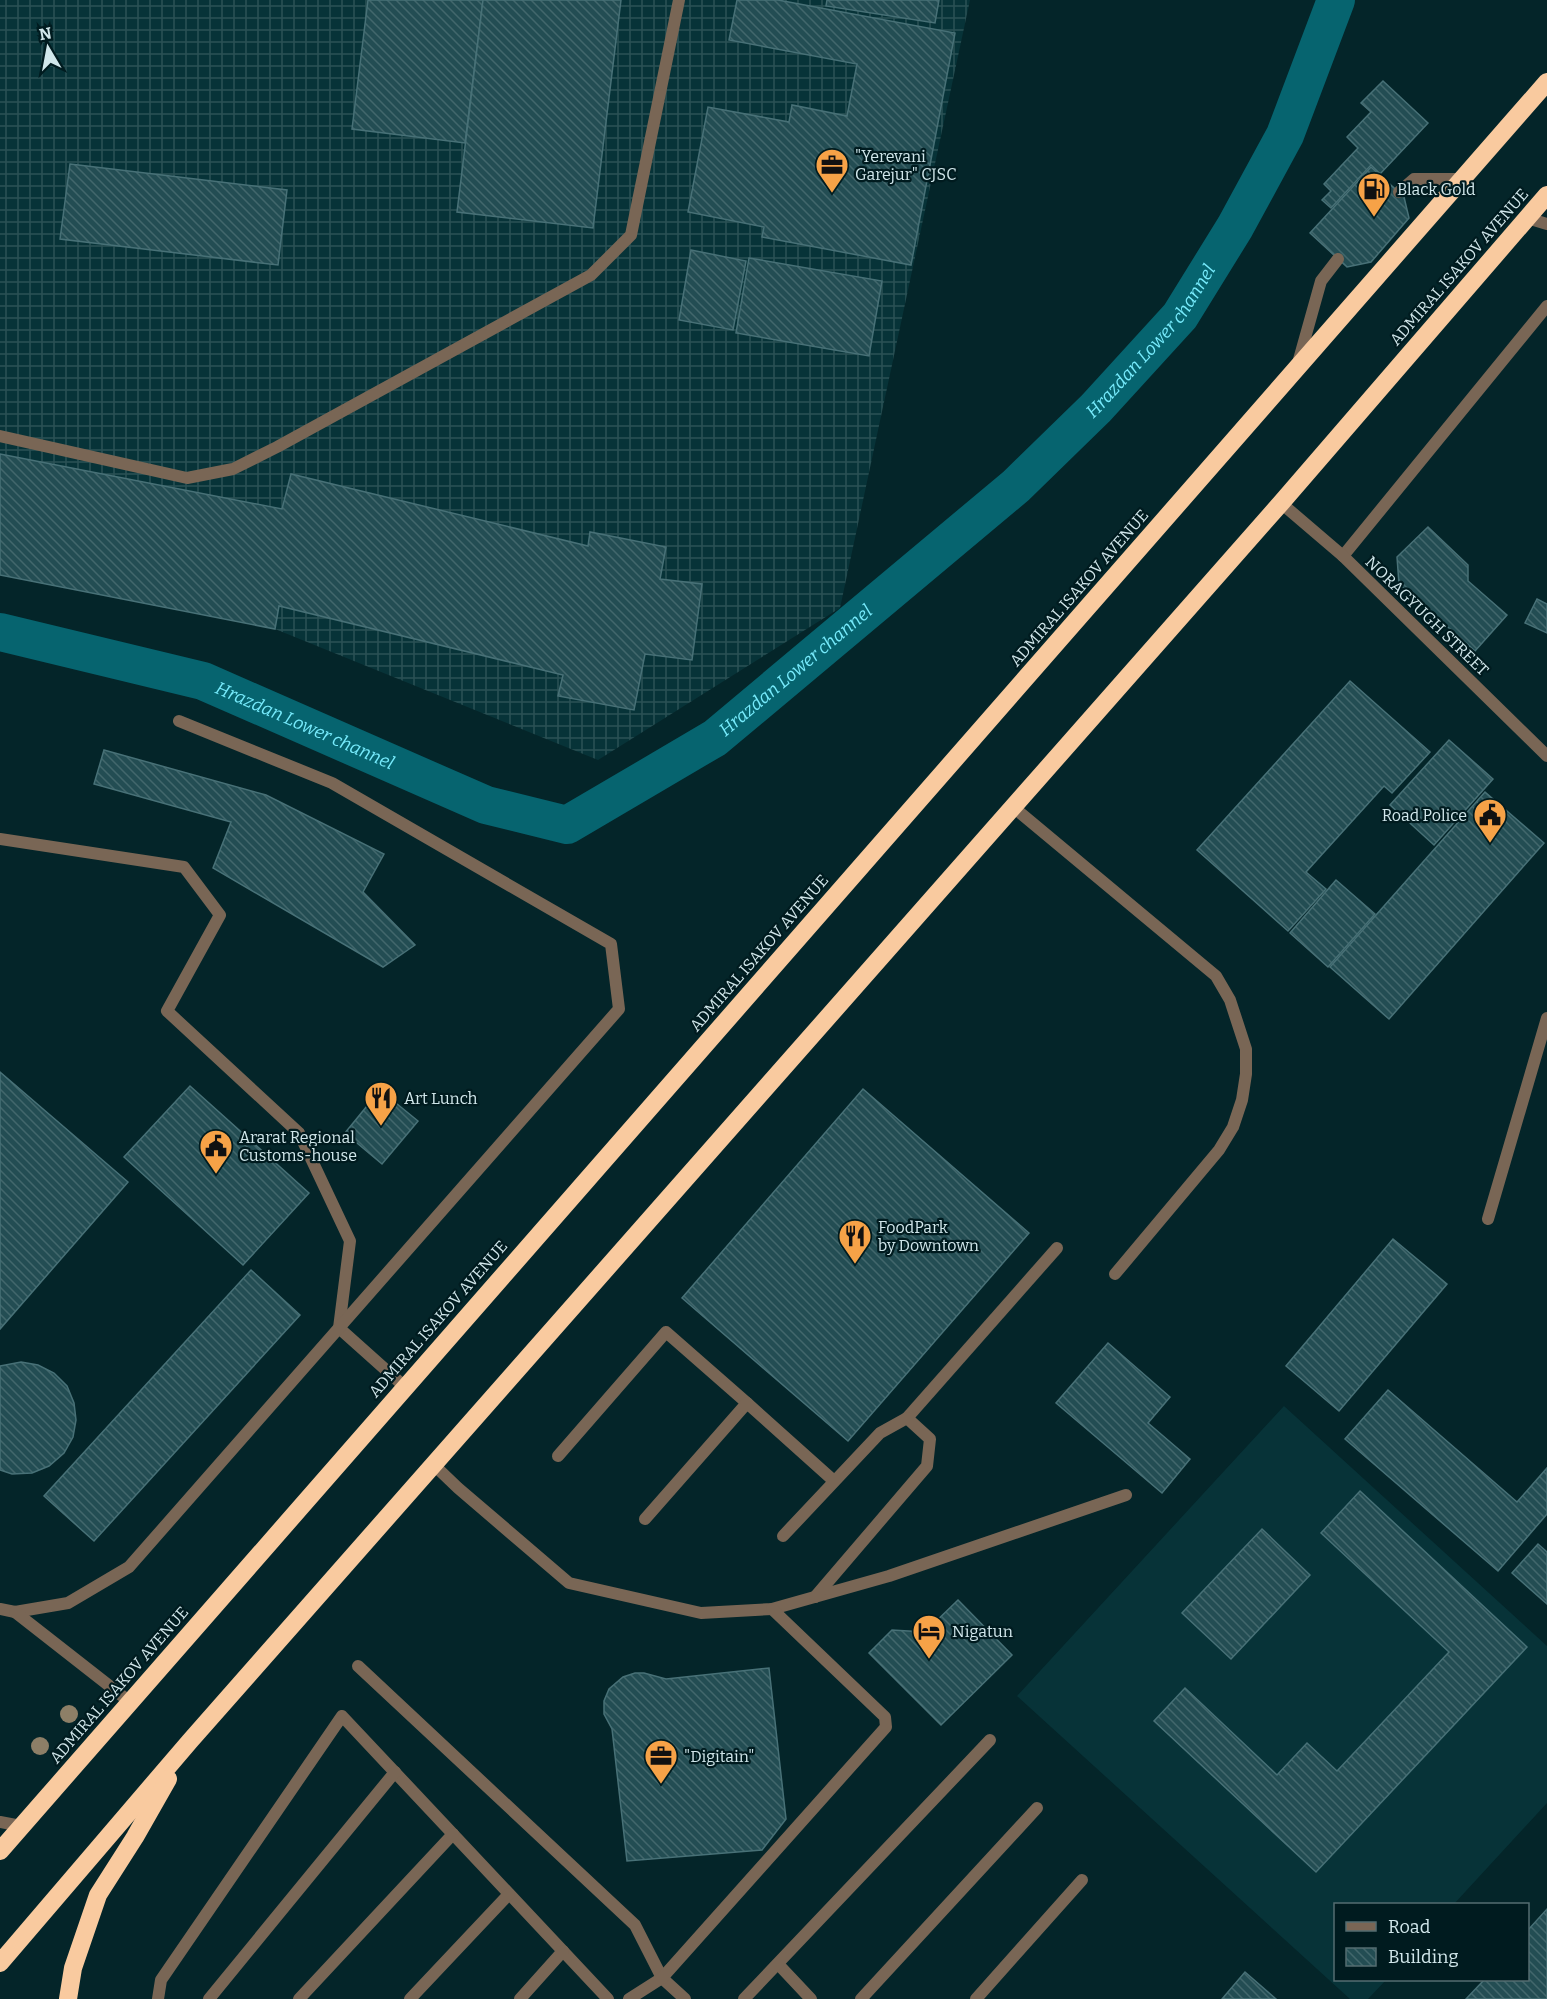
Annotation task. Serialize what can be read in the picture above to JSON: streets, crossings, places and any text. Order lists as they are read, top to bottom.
{
  "streets": {
    "highway": ["ADMIRAL ISAKOV AVENUE"],
    "street": ["NORAGYUGH STREET"]
  },
  "crossings": [
    ["ADMIRAL ISAKOV AVENUE", "NORAGYUGH STREET"]
  ],
  "water": ["Hrazdan Lower channel"],
  "places": {
    "office": ["\"Yerevani Garejur\" CJSC", "\"Digitain\""],
    "fuel station": ["Black Gold"],
    "public building": ["Road Police", "Ararat Regional Customs-house"],
    "restaurant": ["Art Lunch", "FoodPark by Downtown"],
    "hotel": ["Nigatun"]
  },
  "legend": ["Road", "Building"],
  "north": "top"
}
